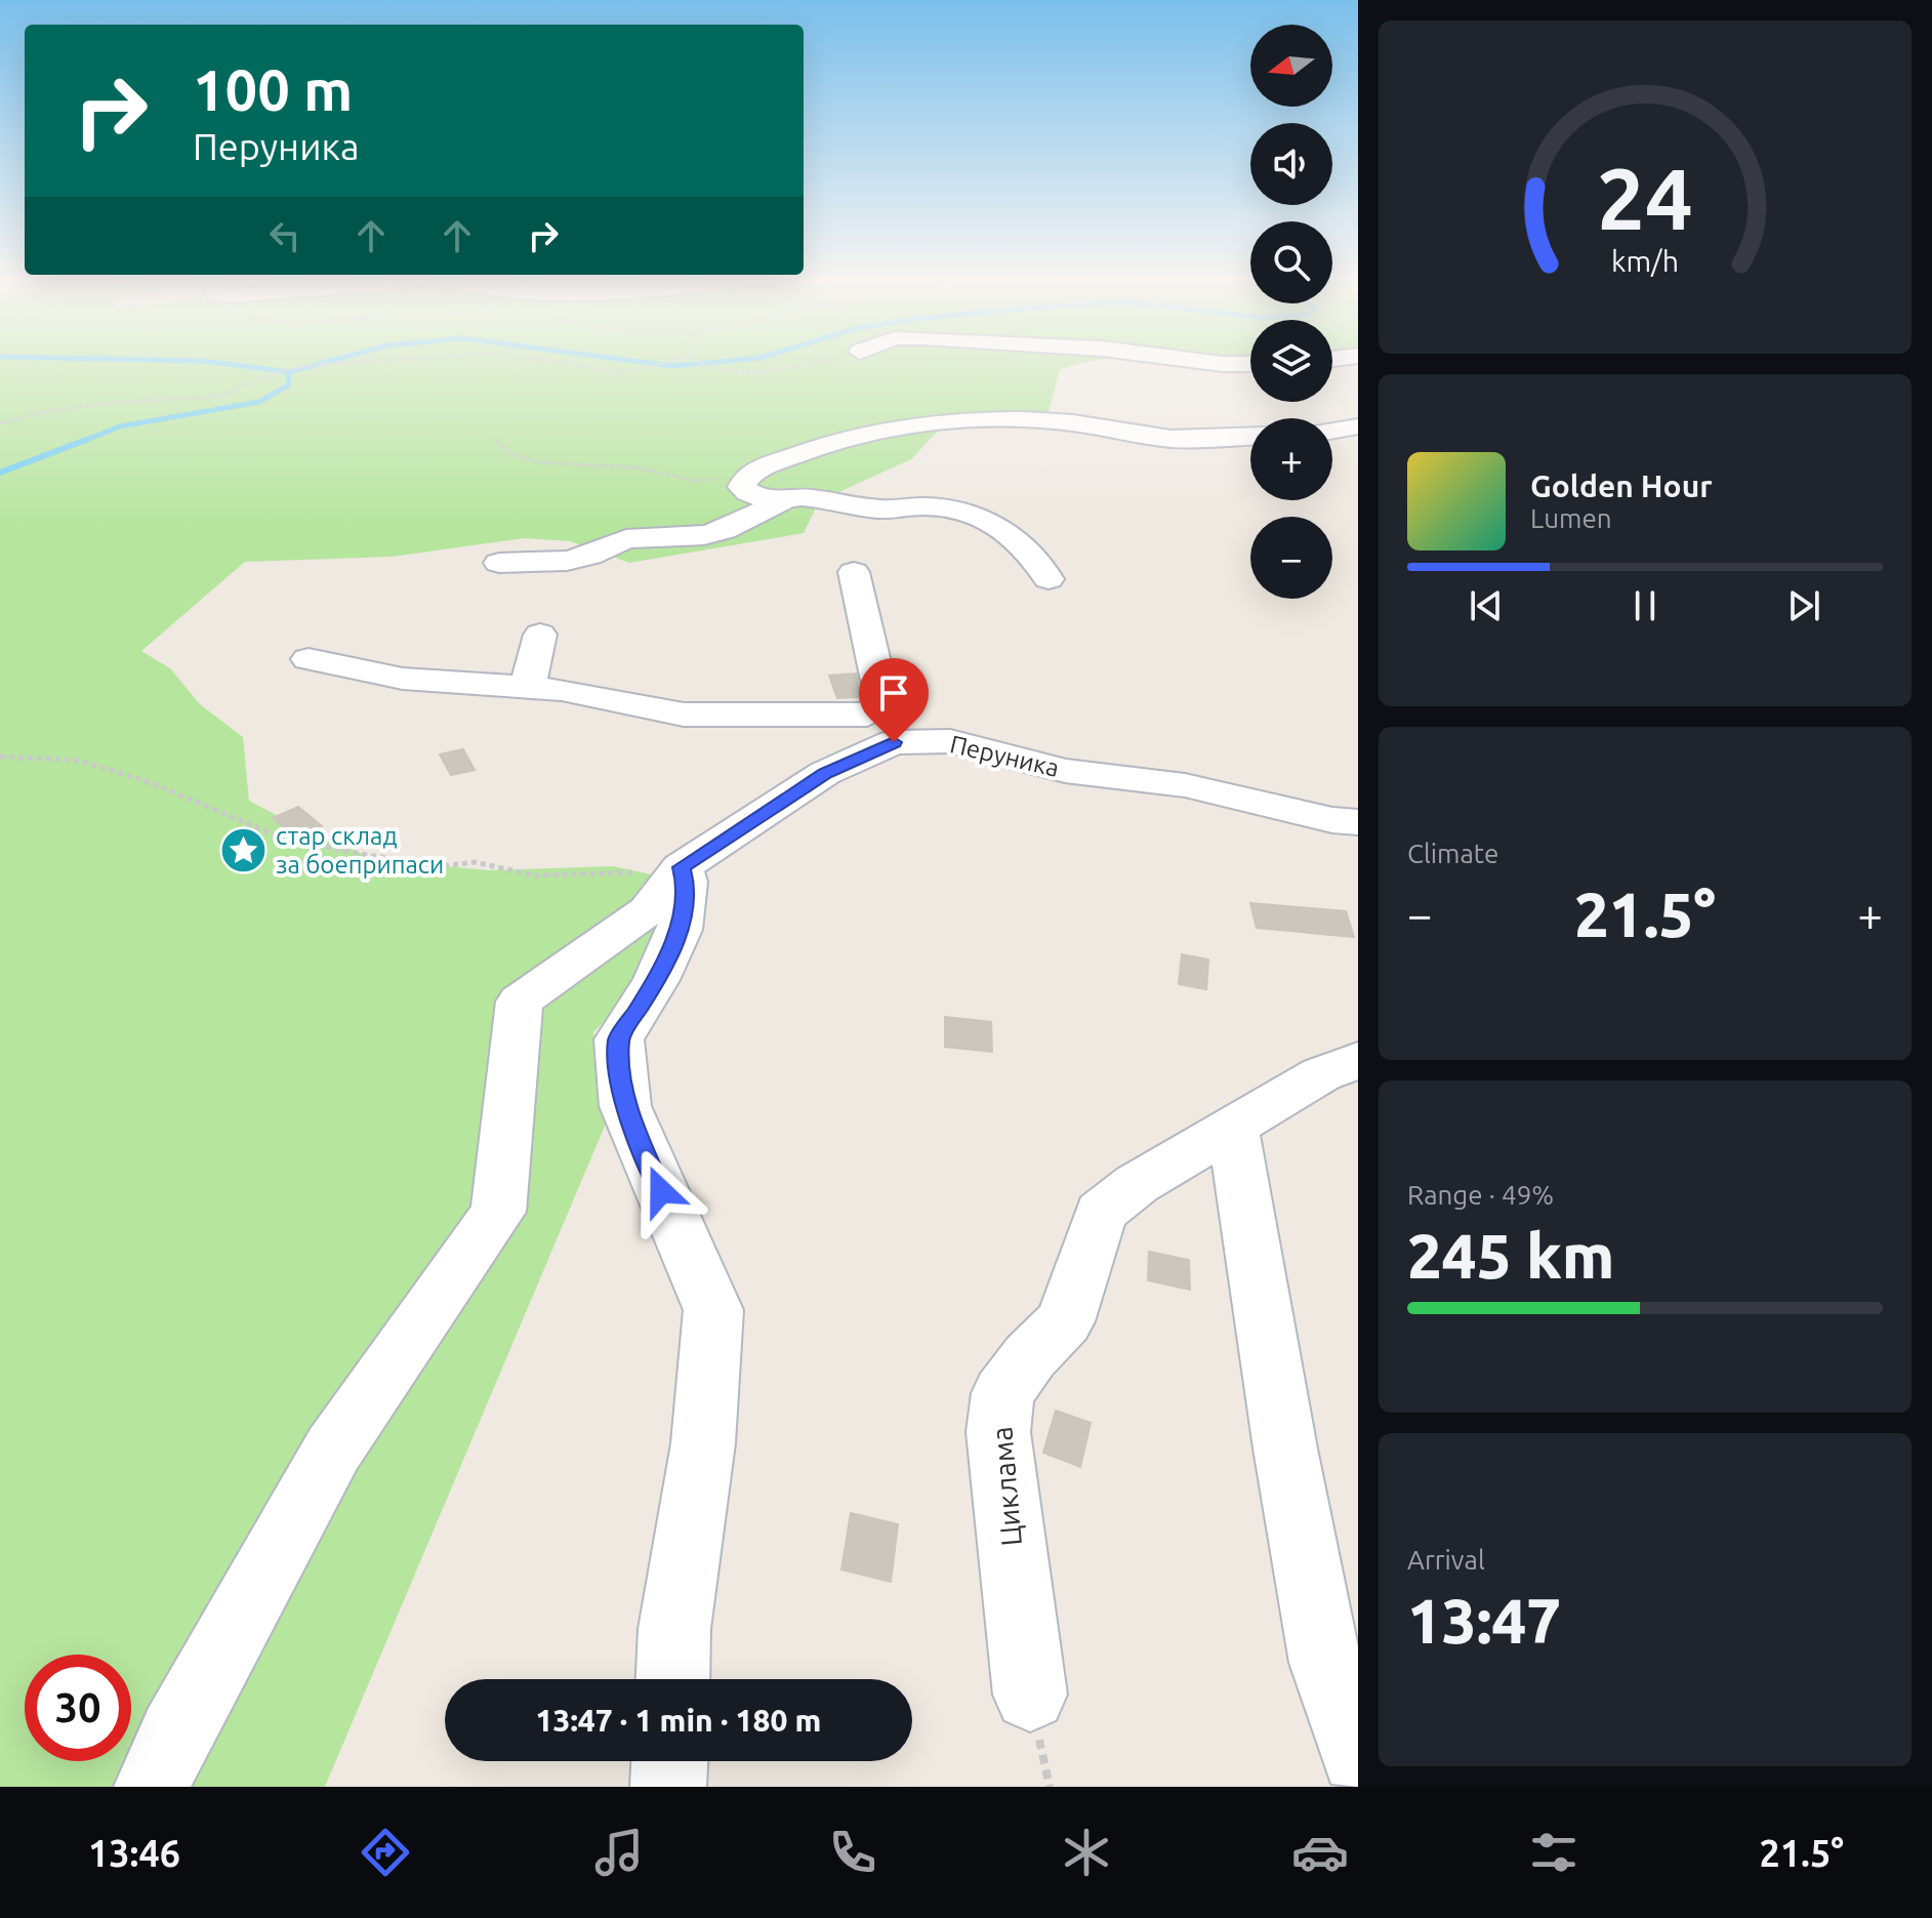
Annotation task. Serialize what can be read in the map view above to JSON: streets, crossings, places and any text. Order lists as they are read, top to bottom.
{
  "streets": {
    "street": ["Перуника", "Циклама"]
  },
  "places": {
    "place": ["стар склад за боеприпаси"]
  },
  "north": "left",
  "page": {
    "map_buttons": ["+", "−"],
    "turn": ["100 m", "Перуника"],
    "song": ["Golden Hour", "Lumen"],
    "tile": [
      "Climate",
      ["Range · 49%", "245 km"],
      ["Arrival", "13:47"]
    ],
    "heat": ["−", "21.5°", "+"],
    "limit": "30",
    "trip": "13:47 · 1 min · 180 m",
    "tabs": ["13:46", "21.5°"],
    "gauge": ["24", "km/h"]
  }
}
